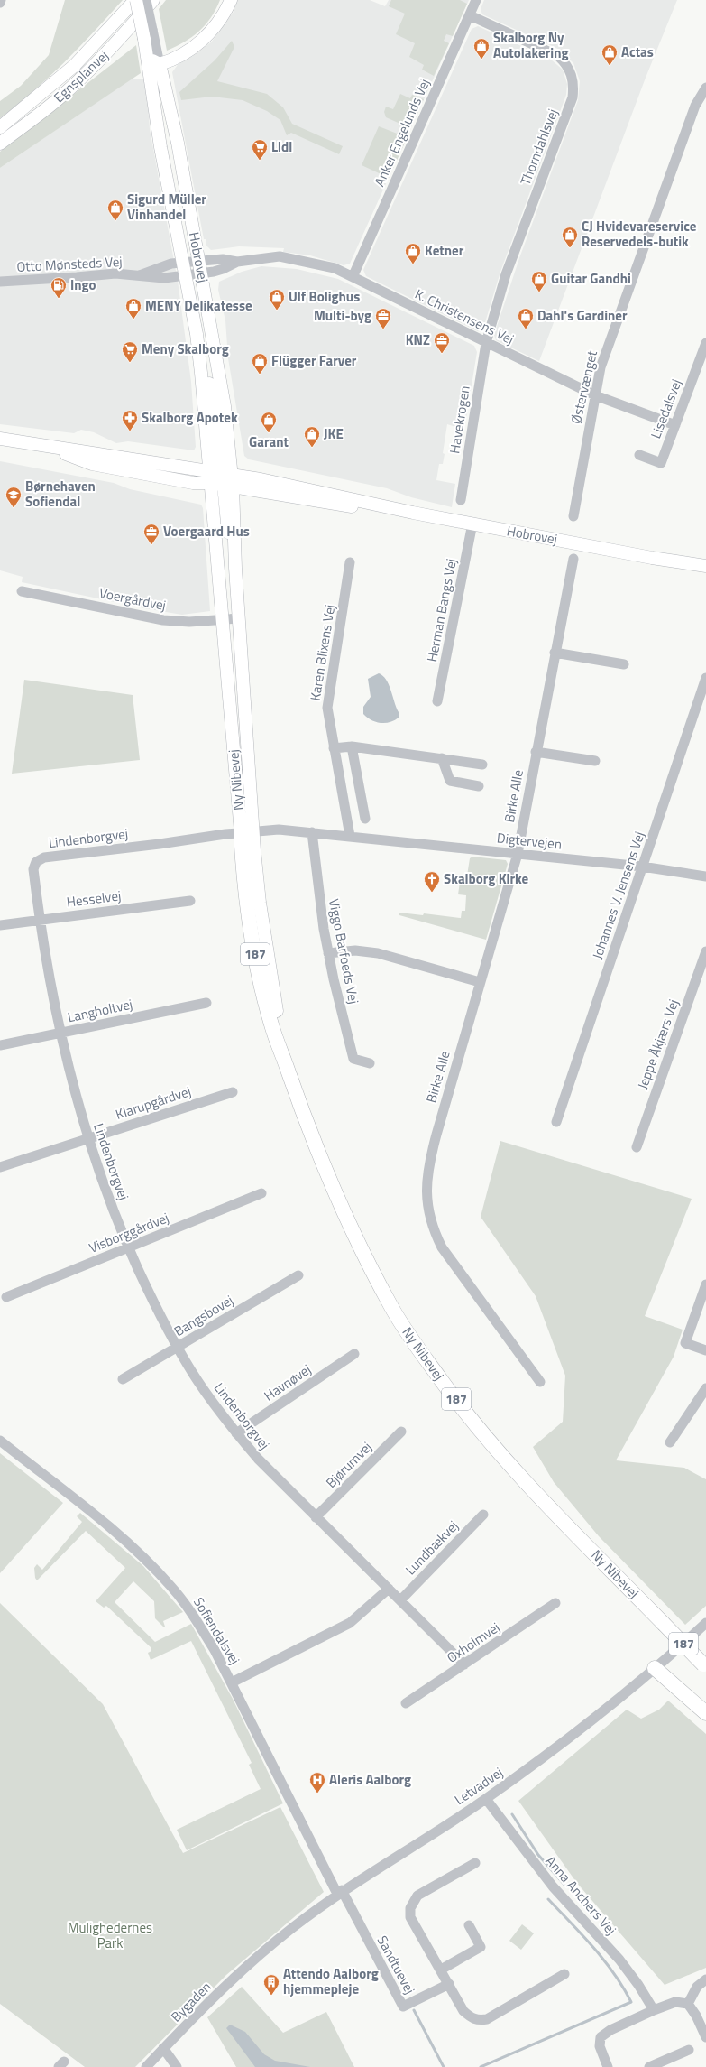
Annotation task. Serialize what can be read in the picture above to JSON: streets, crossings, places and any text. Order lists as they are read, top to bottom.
{
  "streets": {
    "highway": ["Ny Nibevej", "187"],
    "main road": ["Egnsplanvej", "Hobrovej"],
    "street": [
      "Anker Engelunds Vej",
      "Thorndahlsvej",
      "Otto Mønsteds Vej",
      "K. Christensens Vej",
      "Østervænget",
      "Lisedalsvej",
      "Havekrogen",
      "Voergårdvej",
      "Herman Bangs Vej",
      "Karen Blixens Vej",
      "Birke Alle",
      "Lindenborgvej",
      "Digtervejen",
      "Johannes V. Jensens Vej",
      "Hesselvej",
      "Viggo Barfoeds Vej",
      "Langholtvej",
      "Jeppe Åkjærs Vej",
      "Klarupgårdvej",
      "Visborggårdvej",
      "Bangsbovej",
      "Havnøvej",
      "Bjørumvej",
      "Lundbækvej",
      "Sofiendalsvej",
      "Oxholmvej",
      "Letvadvej",
      "Anna Anchers Vej",
      "Sandtuevej",
      "Bygaden"
    ]
  },
  "crossings": [
    ["Egnsplanvej", "Hobrovej"],
    ["Anker Engelunds Vej", "Thorndahlsvej"],
    ["Anker Engelunds Vej", "K. Christensens Vej"],
    ["Thorndahlsvej", "K. Christensens Vej"],
    ["Thorndahlsvej", "Havekrogen"],
    ["Hobrovej", "Otto Mønsteds Vej"],
    ["Hobrovej", "K. Christensens Vej"],
    ["Hobrovej", "Herman Bangs Vej"],
    ["Hobrovej", "Ny Nibevej"],
    ["Otto Mønsteds Vej", "K. Christensens Vej"],
    ["K. Christensens Vej", "Østervænget"],
    ["K. Christensens Vej", "Lisedalsvej"],
    ["K. Christensens Vej", "Havekrogen"],
    ["Voergårdvej", "Ny Nibevej"],
    ["Karen Blixens Vej", "Digtervejen"],
    ["Ny Nibevej", "Lindenborgvej"],
    ["Ny Nibevej", "Digtervejen"],
    ["Birke Alle", "Digtervejen"],
    ["Lindenborgvej", "Digtervejen"],
    ["Lindenborgvej", "Hesselvej"],
    ["Lindenborgvej", "Langholtvej"],
    ["Lindenborgvej", "Klarupgårdvej"],
    ["Lindenborgvej", "Visborggårdvej"],
    ["Lindenborgvej", "Bangsbovej"],
    ["Lindenborgvej", "Havnøvej"],
    ["Lindenborgvej", "Bjørumvej"],
    ["Lindenborgvej", "Lundbækvej"],
    ["Lindenborgvej", "Oxholmvej"],
    ["Digtervejen", "Johannes V. Jensens Vej"],
    ["Digtervejen", "Viggo Barfoeds Vej"],
    ["Sofiendalsvej", "Letvadvej"],
    ["Sofiendalsvej", "Sandtuevej"],
    ["Letvadvej", "Anna Anchers Vej"],
    ["Letvadvej", "Sandtuevej"],
    ["Letvadvej", "Bygaden"]
  ],
  "parks": ["Mulighedernes Park"],
  "places": {
    "shop": [
      "Skalborg Ny Autolakering",
      "Actas",
      "Sigurd Müller Vinhandel",
      "CJ Hvidevareservice Reservedels-butik",
      "Ketner",
      "Guitar Gandhi",
      "Ulf Bolighus",
      "MENY Delikatesse",
      "Dahl's Gardiner",
      "Flügger Farver",
      "Garant",
      "JKE"
    ],
    "supermarket": ["Lidl", "Meny Skalborg"],
    "fuel station": ["Ingo"],
    "office": ["Multi-byg", "KNZ", "Voergaard Hus"],
    "pharmacy": ["Skalborg Apotek"],
    "school or university": ["Børnehaven Sofiendal"],
    "church": ["Skalborg Kirke"],
    "hospital": ["Aleris Aalborg"],
    "building": ["Attendo Aalborg hjemmepleje"]
  }
}
